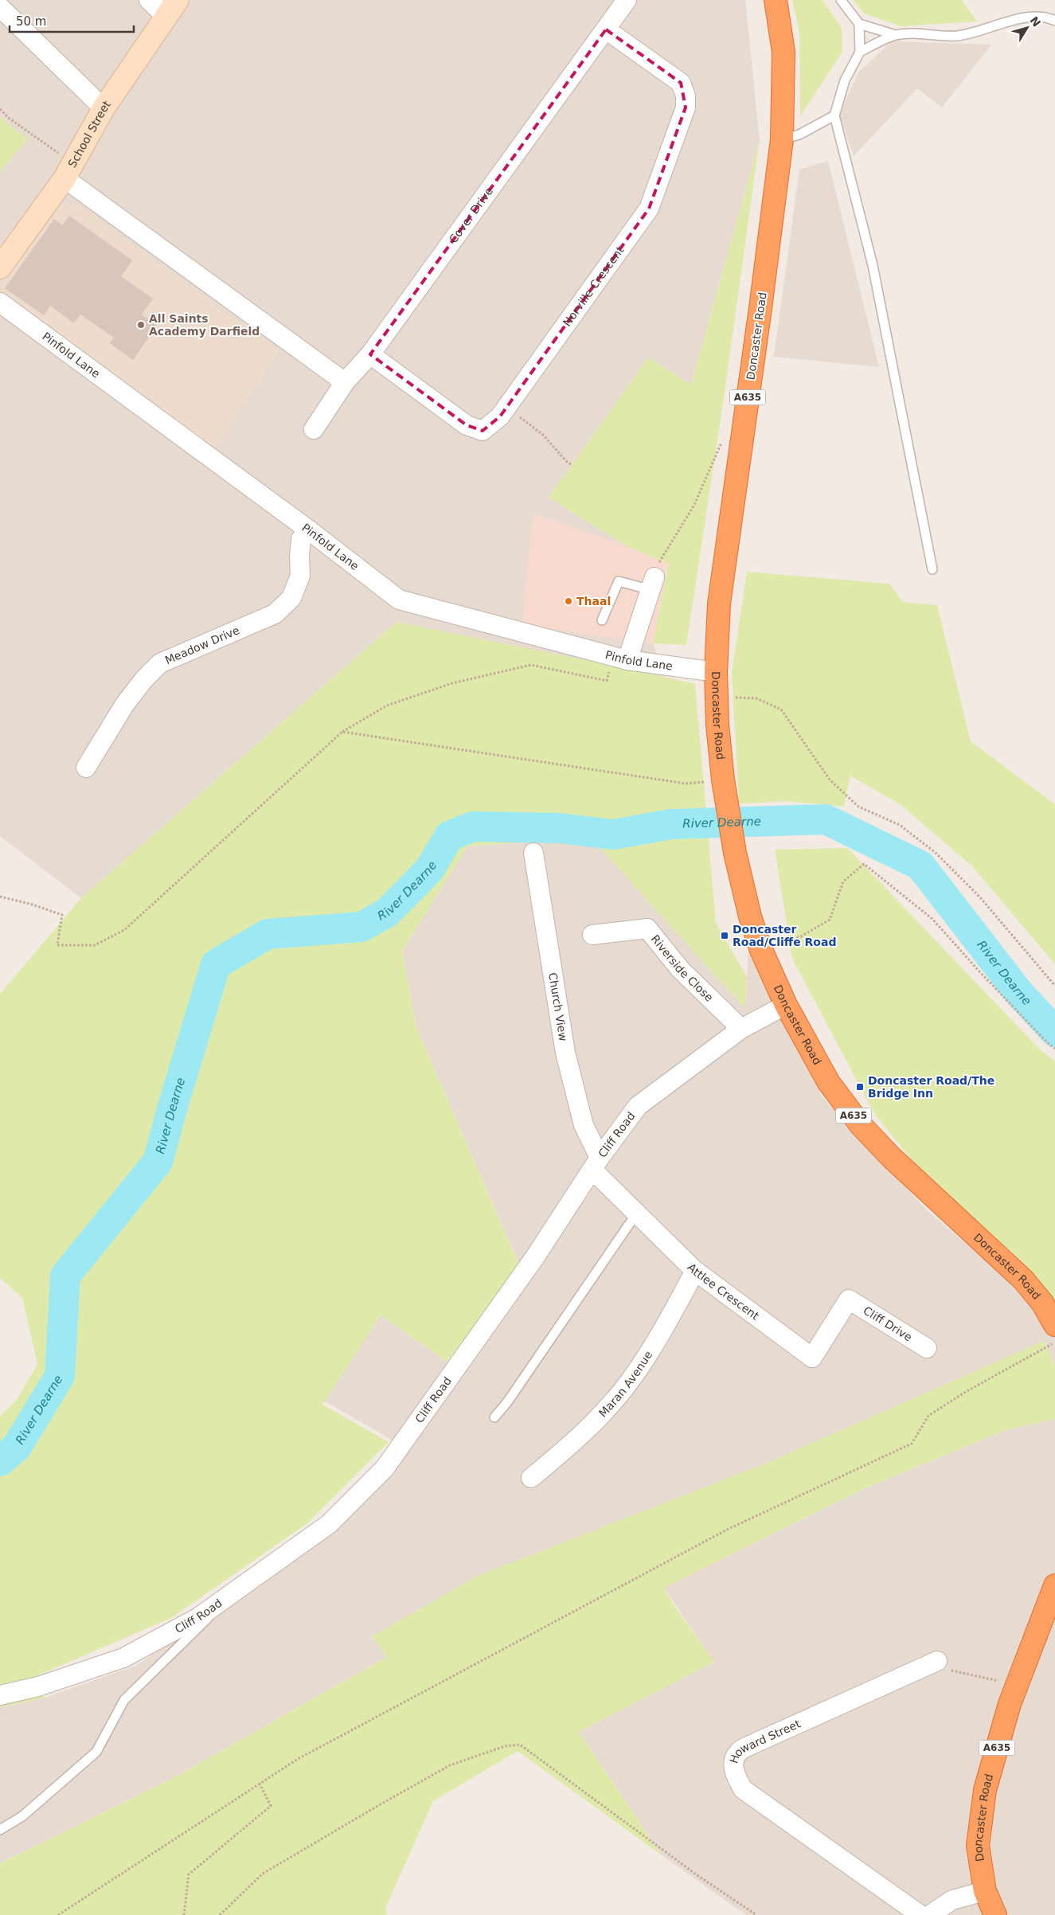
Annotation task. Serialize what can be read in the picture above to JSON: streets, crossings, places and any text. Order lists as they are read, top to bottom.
{
  "streets": {
    "highway": ["Doncaster Road", "A635"],
    "street": [
      "School Street",
      "Cover Drive",
      "Norville Crescent",
      "Pinfold Lane",
      "Meadow Drive",
      "Riverside Close",
      "Church View",
      "Cliff Road",
      "Attlee Crescent",
      "Cliff Drive",
      "Maran Avenue",
      "Howard Street"
    ]
  },
  "crossings": [
    ["Cover Drive", "Norville Crescent"],
    ["Doncaster Road", "Pinfold Lane"],
    ["Doncaster Road", "Cliff Road"],
    ["Pinfold Lane", "Meadow Drive"],
    ["Riverside Close", "Cliff Road"],
    ["Church View", "Cliff Road"],
    ["Church View", "Attlee Crescent"],
    ["Cliff Road", "Attlee Crescent"],
    ["Attlee Crescent", "Cliff Drive"],
    ["Attlee Crescent", "Maran Avenue"]
  ],
  "water": ["River Dearne"],
  "places": {
    "other": ["All Saints Academy Darfield", "Thaal"],
    "transit": ["Doncaster Road/Cliffe Road", "Doncaster Road/The Bridge Inn"]
  },
  "scale_bar": "50 m",
  "north": "top right"
}
